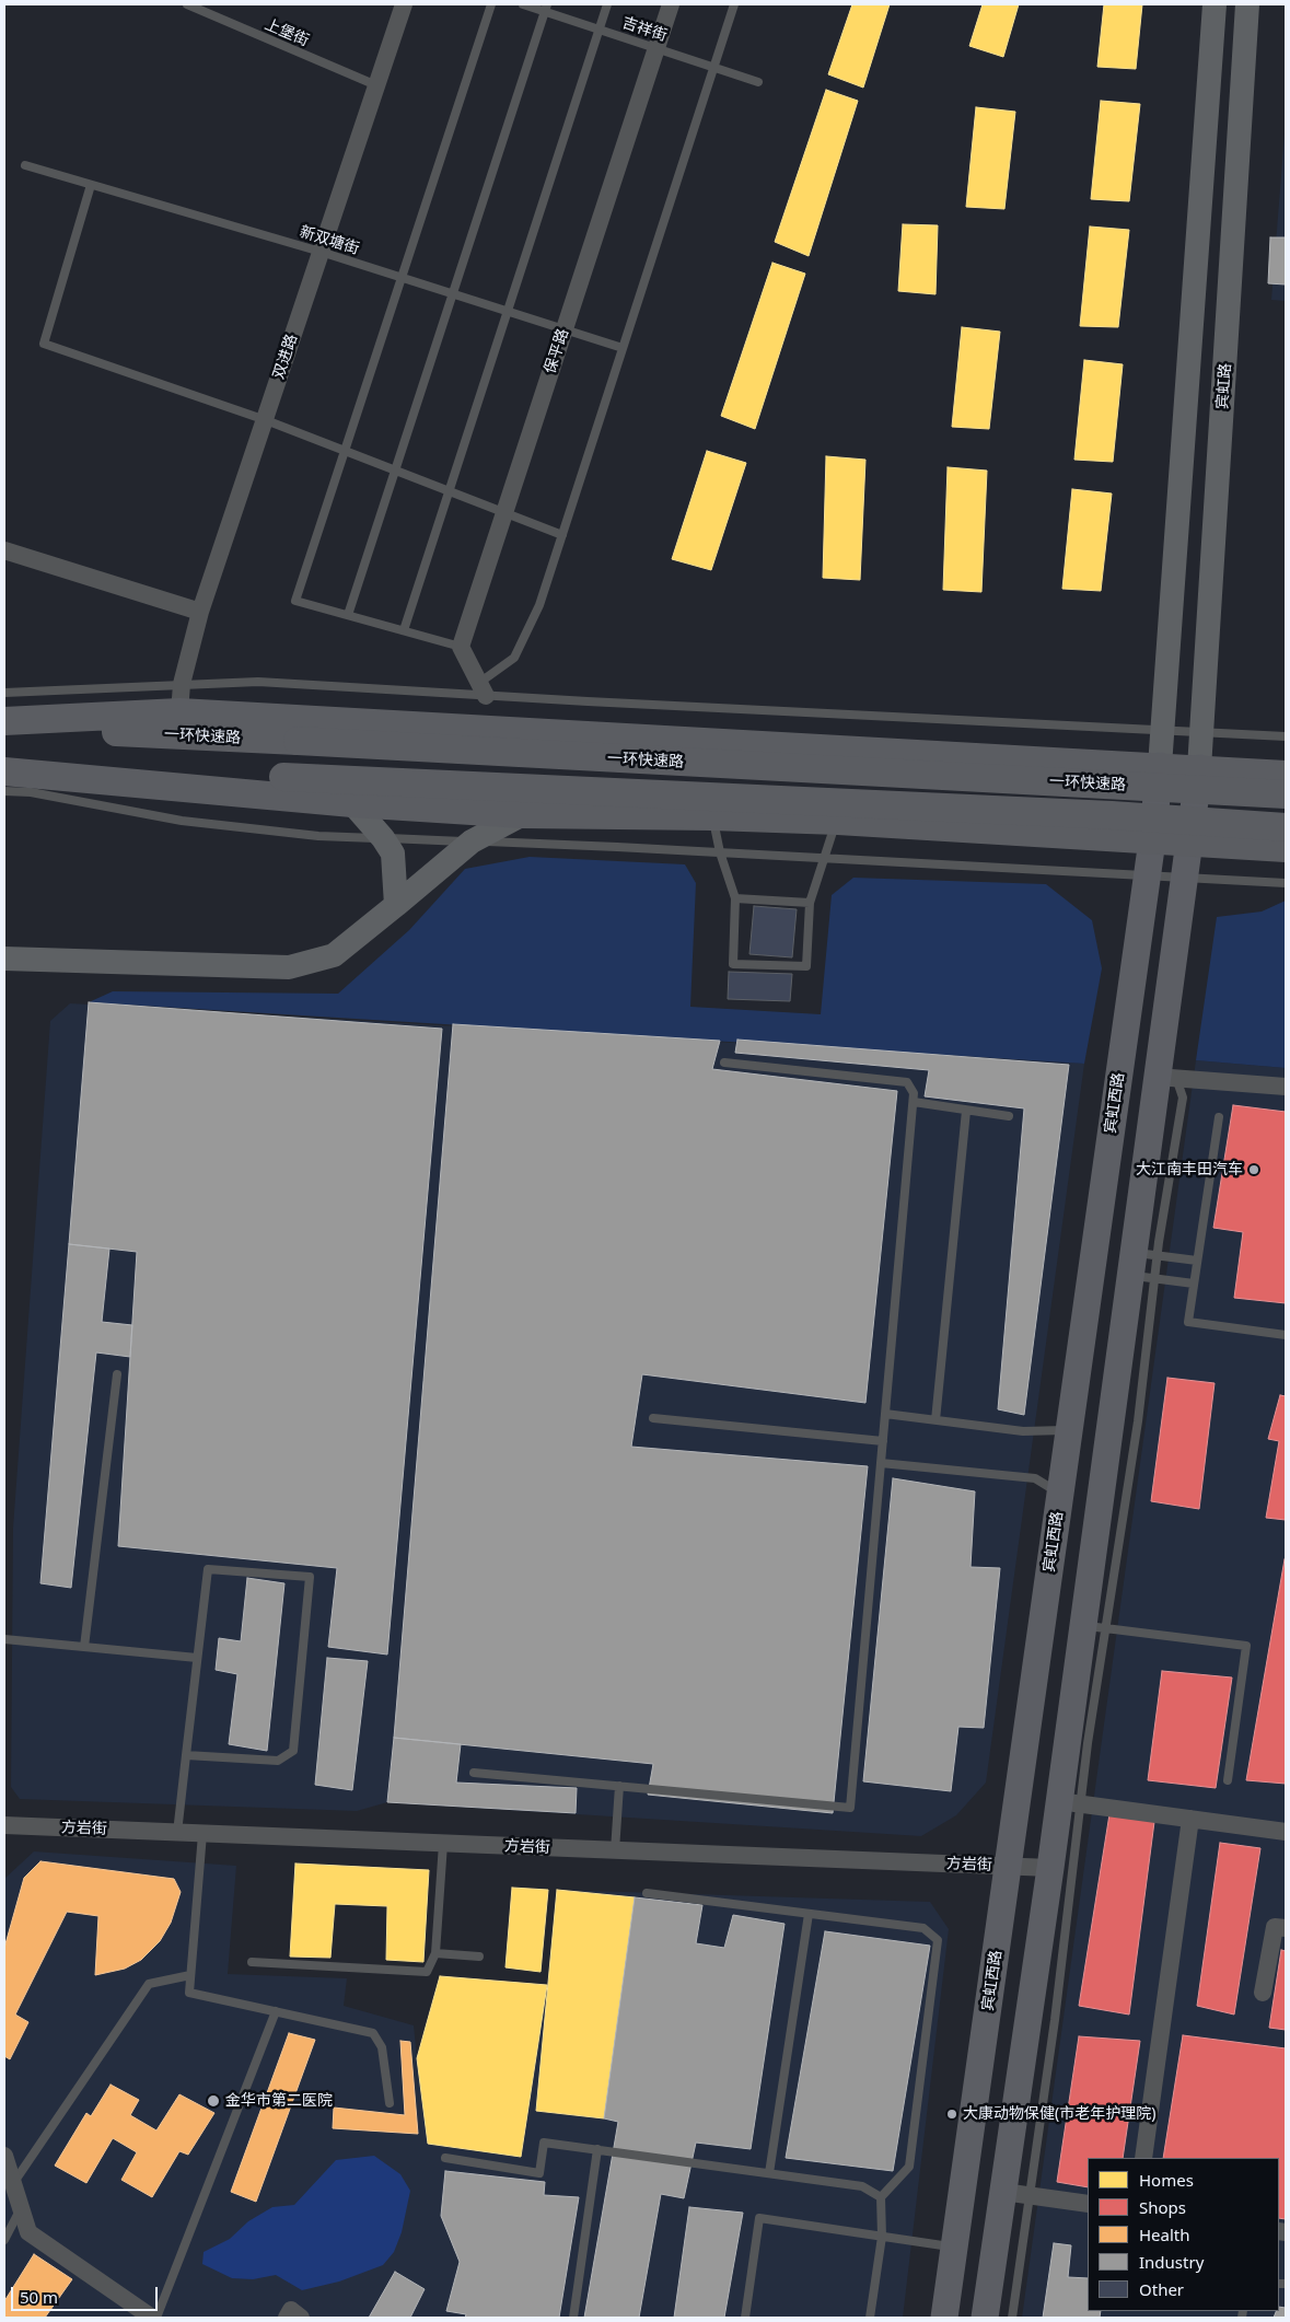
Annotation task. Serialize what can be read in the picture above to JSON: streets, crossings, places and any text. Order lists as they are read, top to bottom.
{
  "streets": {
    "highway": ["一环快速路"],
    "main road": ["宾虹路", "宾虹西路"],
    "street": ["保平路", "双进路", "方岩街"],
    "lane": ["吉祥街", "上堡街", "新双塘街"]
  },
  "crossings": [
    ["吉祥街", "保平路"],
    ["上堡街", "双进路"],
    ["新双塘街", "保平路"],
    ["新双塘街", "双进路"],
    ["宾虹西路", "方岩街"]
  ],
  "places": ["大江南丰田汽车", "金华市第二医院", "大康动物保健(市老年护理院)"],
  "legend": [
    "Homes",
    "Shops",
    "Health",
    "Industry",
    "Other"
  ],
  "scale_bar": "50 m"
}
